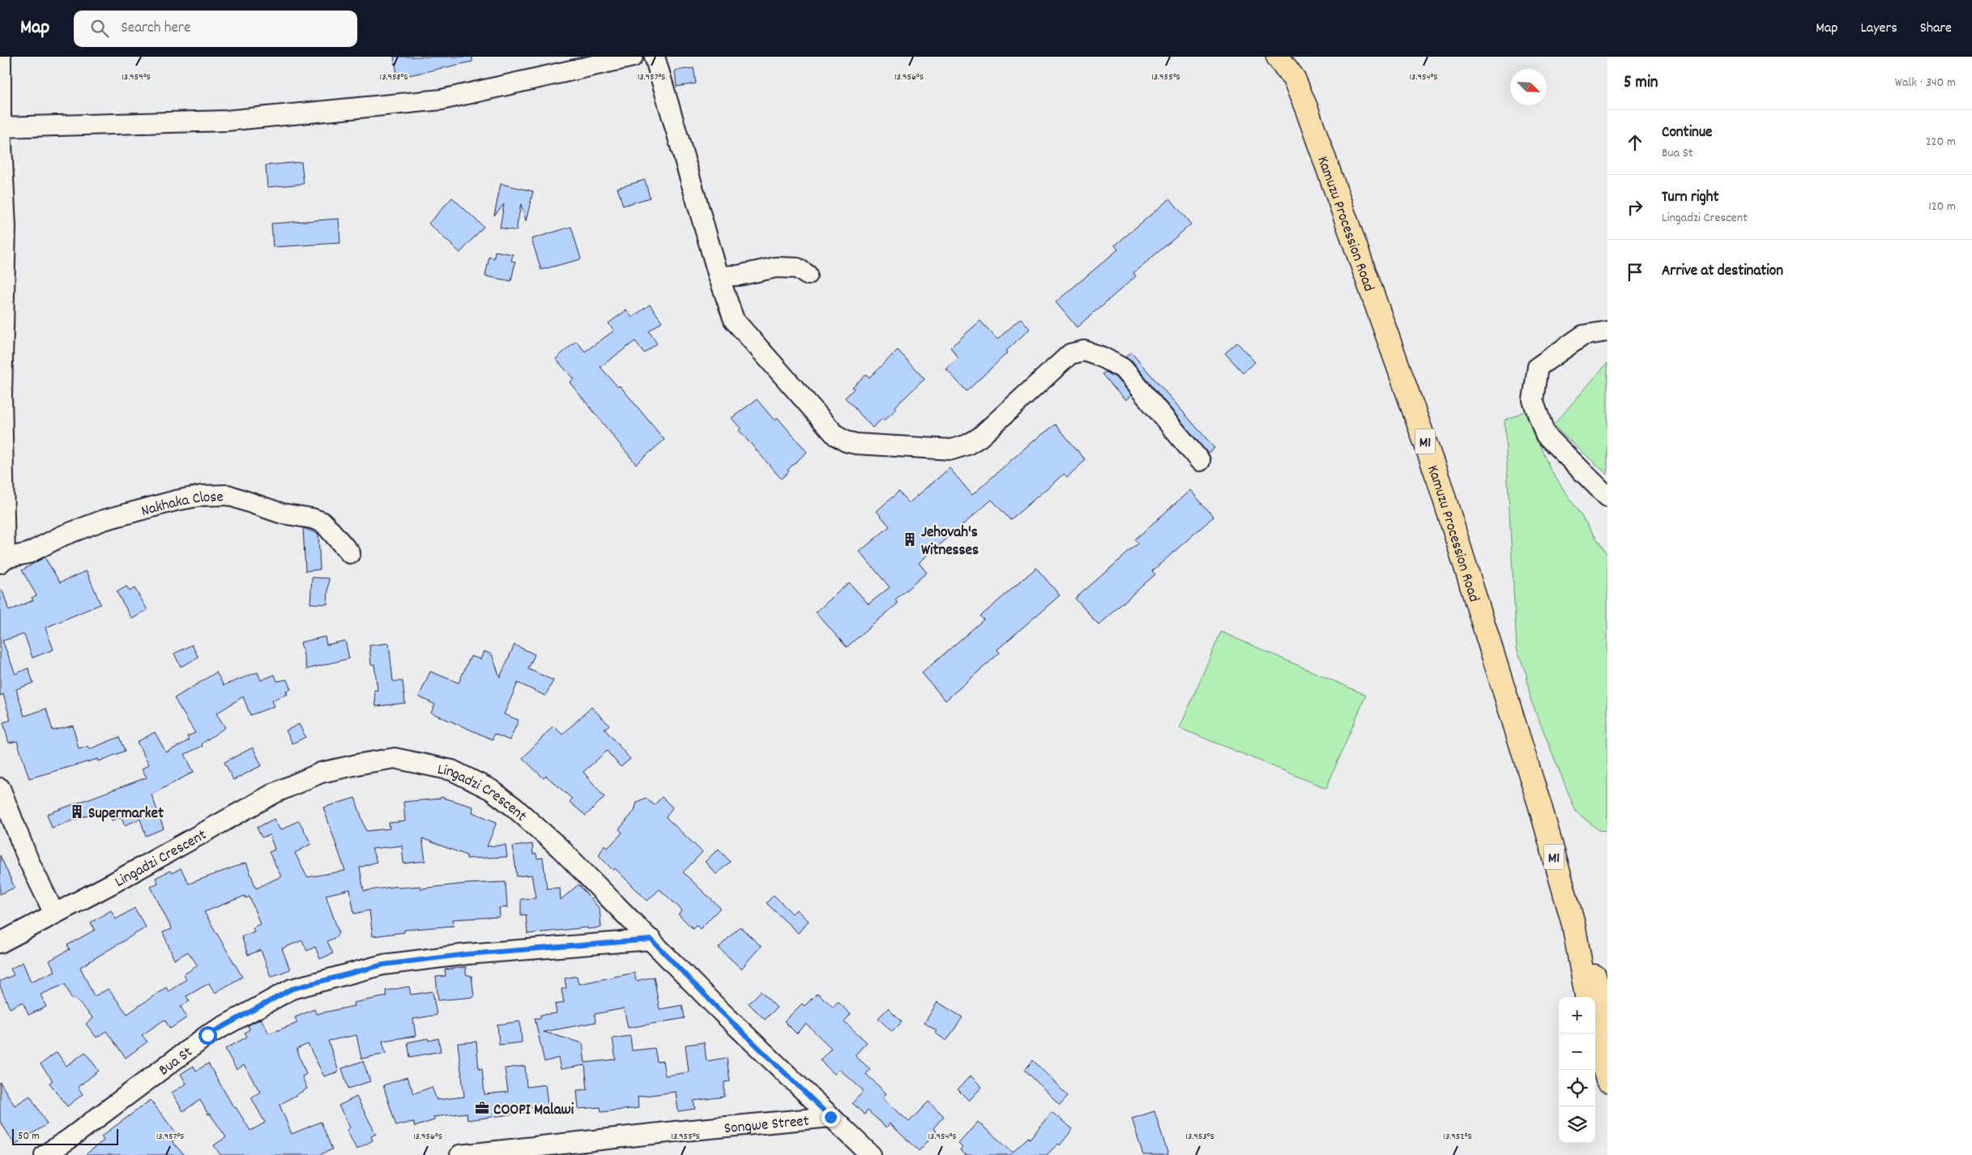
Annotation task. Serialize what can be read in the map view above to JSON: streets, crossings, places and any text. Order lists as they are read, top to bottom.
{
  "streets": {
    "highway": ["Kamuzu Procession Road", "M1"],
    "street": [
      "Nakhaka Close",
      "Lingadzi Crescent",
      "Bua St",
      "Songwe Street"
    ]
  },
  "crossings": [
    ["Lingadzi Crescent", "Bua St"],
    ["Lingadzi Crescent", "Songwe Street"]
  ],
  "places": {
    "building": ["Jehovah's Witnesses", "Supermarket"],
    "office": ["COOPI Malawi"]
  },
  "scale_bar": "50 m",
  "north": "bottom right",
  "page": {
    "header": "Map",
    "search": "Search here",
    "nav": ["Map", "Layers", "Share"],
    "heading": ["5 min", "Walk · 340 m"],
    "list": [
      ["Continue", "Bua St", "220 m"],
      ["Turn right", "Lingadzi Crescent", "120 m"],
      "Arrive at destination"
    ],
    "map_buttons": ["+", "−"],
    "scale": "50 m"
  },
  "coordinates": [
    "13.959°S",
    "13.958°S",
    "13.957°S",
    "13.956°S",
    "13.955°S",
    "13.954°S",
    "13.953°S",
    "13.952°S"
  ]
}
